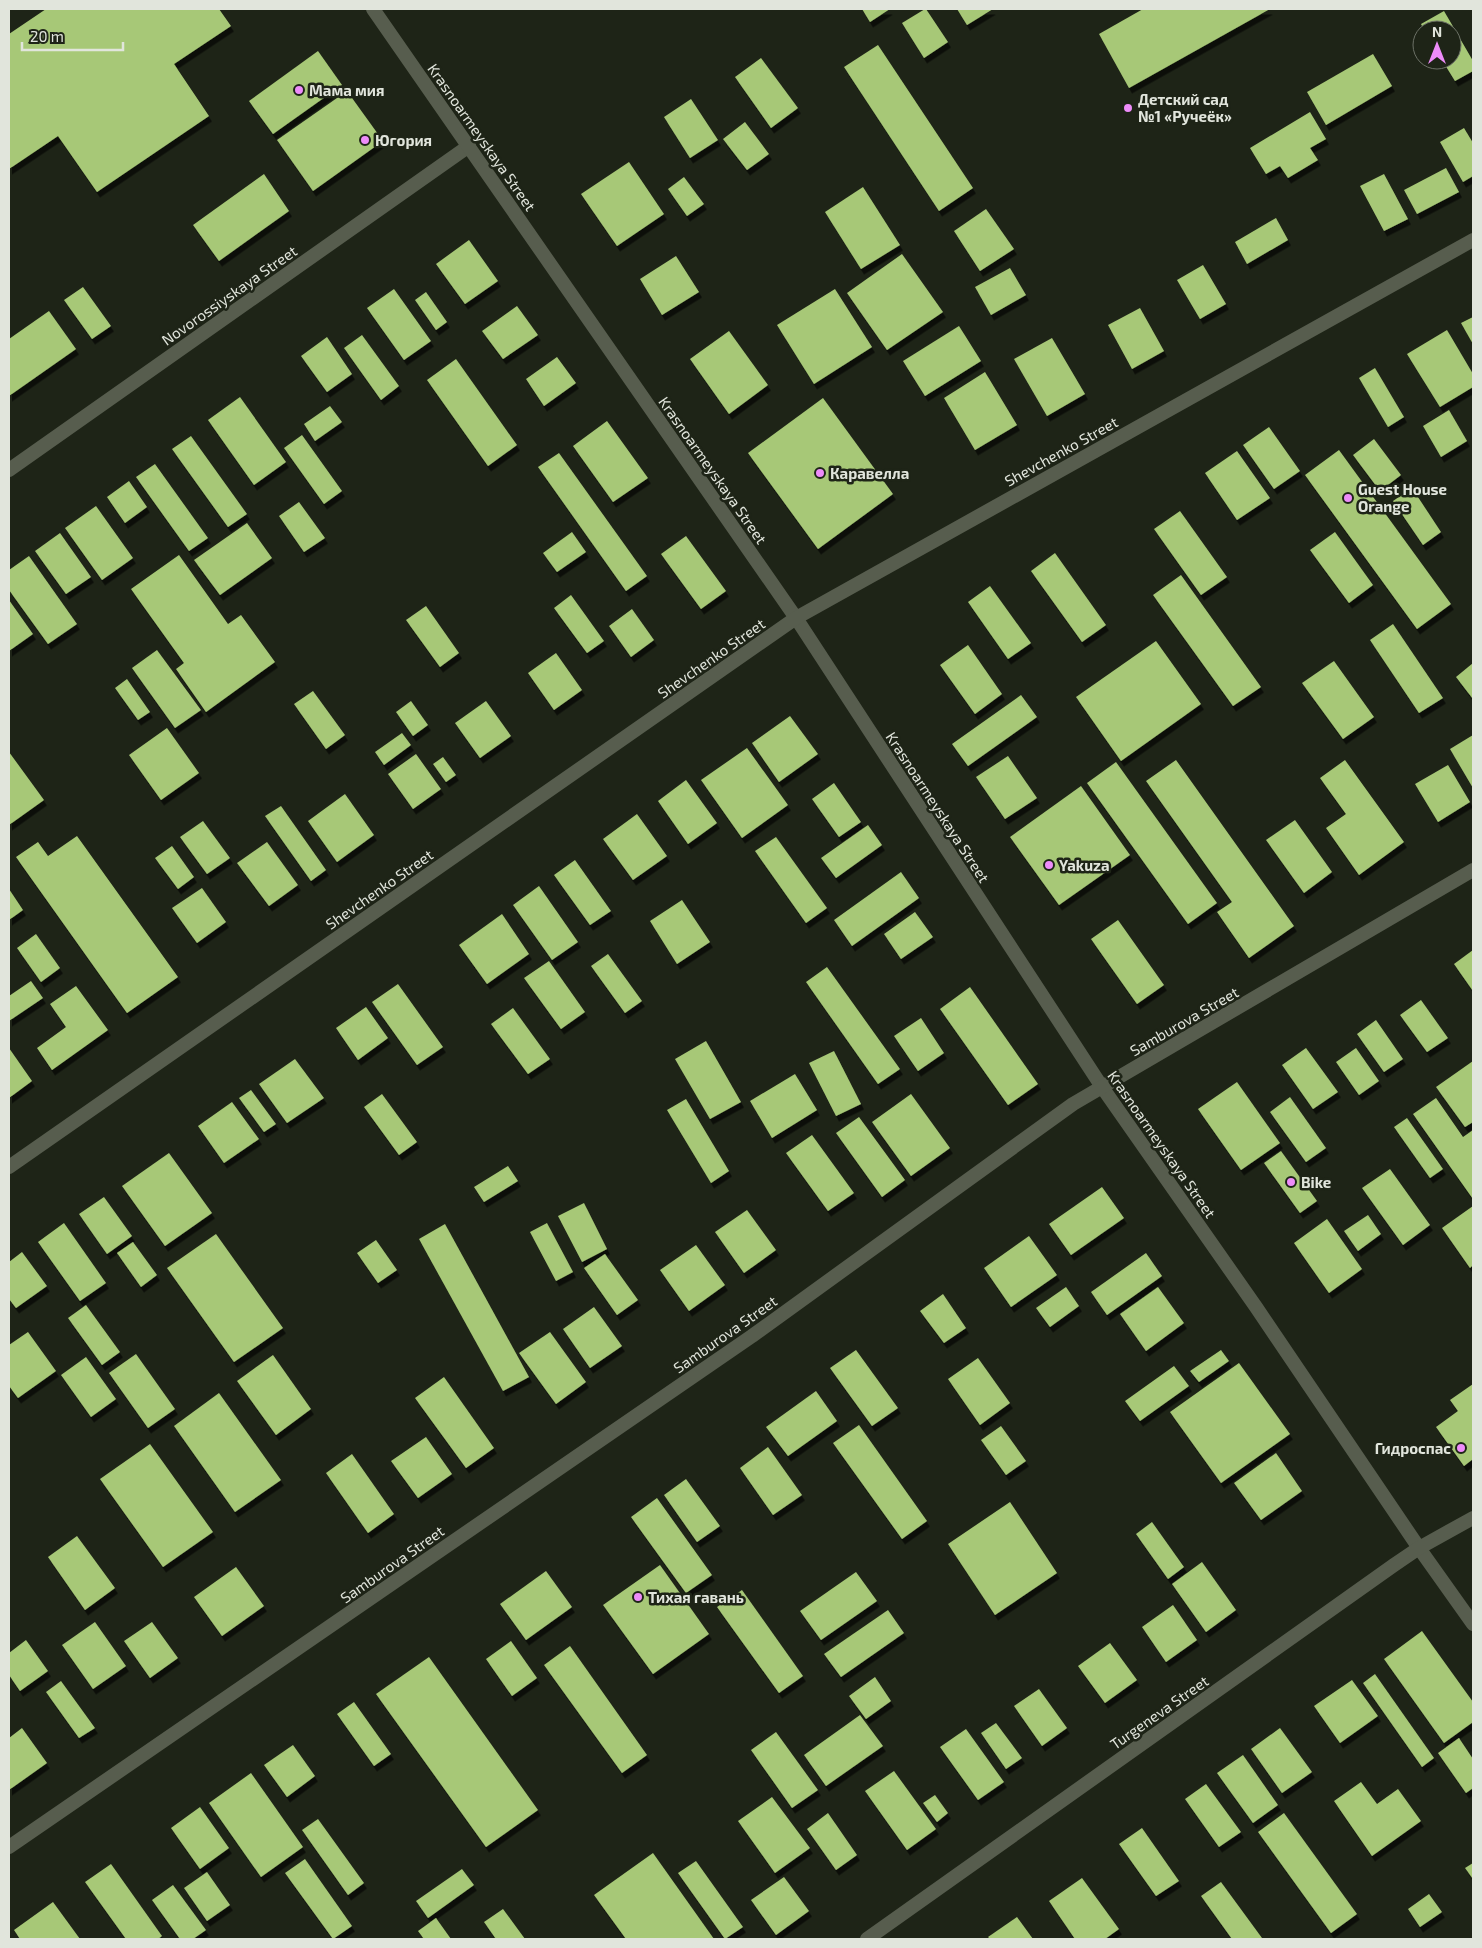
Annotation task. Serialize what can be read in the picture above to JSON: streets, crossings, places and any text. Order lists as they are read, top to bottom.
{
  "streets": {
    "street": [
      "Krasnoarmeyskaya Street",
      "Novorossiyskaya Street",
      "Shevchenko Street",
      "Samburova Street",
      "Turgeneva Street"
    ]
  },
  "crossings": [
    ["Krasnoarmeyskaya Street", "Novorossiyskaya Street"],
    ["Krasnoarmeyskaya Street", "Shevchenko Street"],
    ["Krasnoarmeyskaya Street", "Samburova Street"],
    ["Krasnoarmeyskaya Street", "Turgeneva Street"]
  ],
  "places": [
    "Мама мия",
    "Детский сад №1 «Ручеёк»",
    "Югория",
    "Каравелла",
    "Guest House Orange",
    "Yakuza",
    "Bike",
    "Гидроспас",
    "Тихая гавань"
  ],
  "scale_bar": "20 m",
  "north": "top"
}
